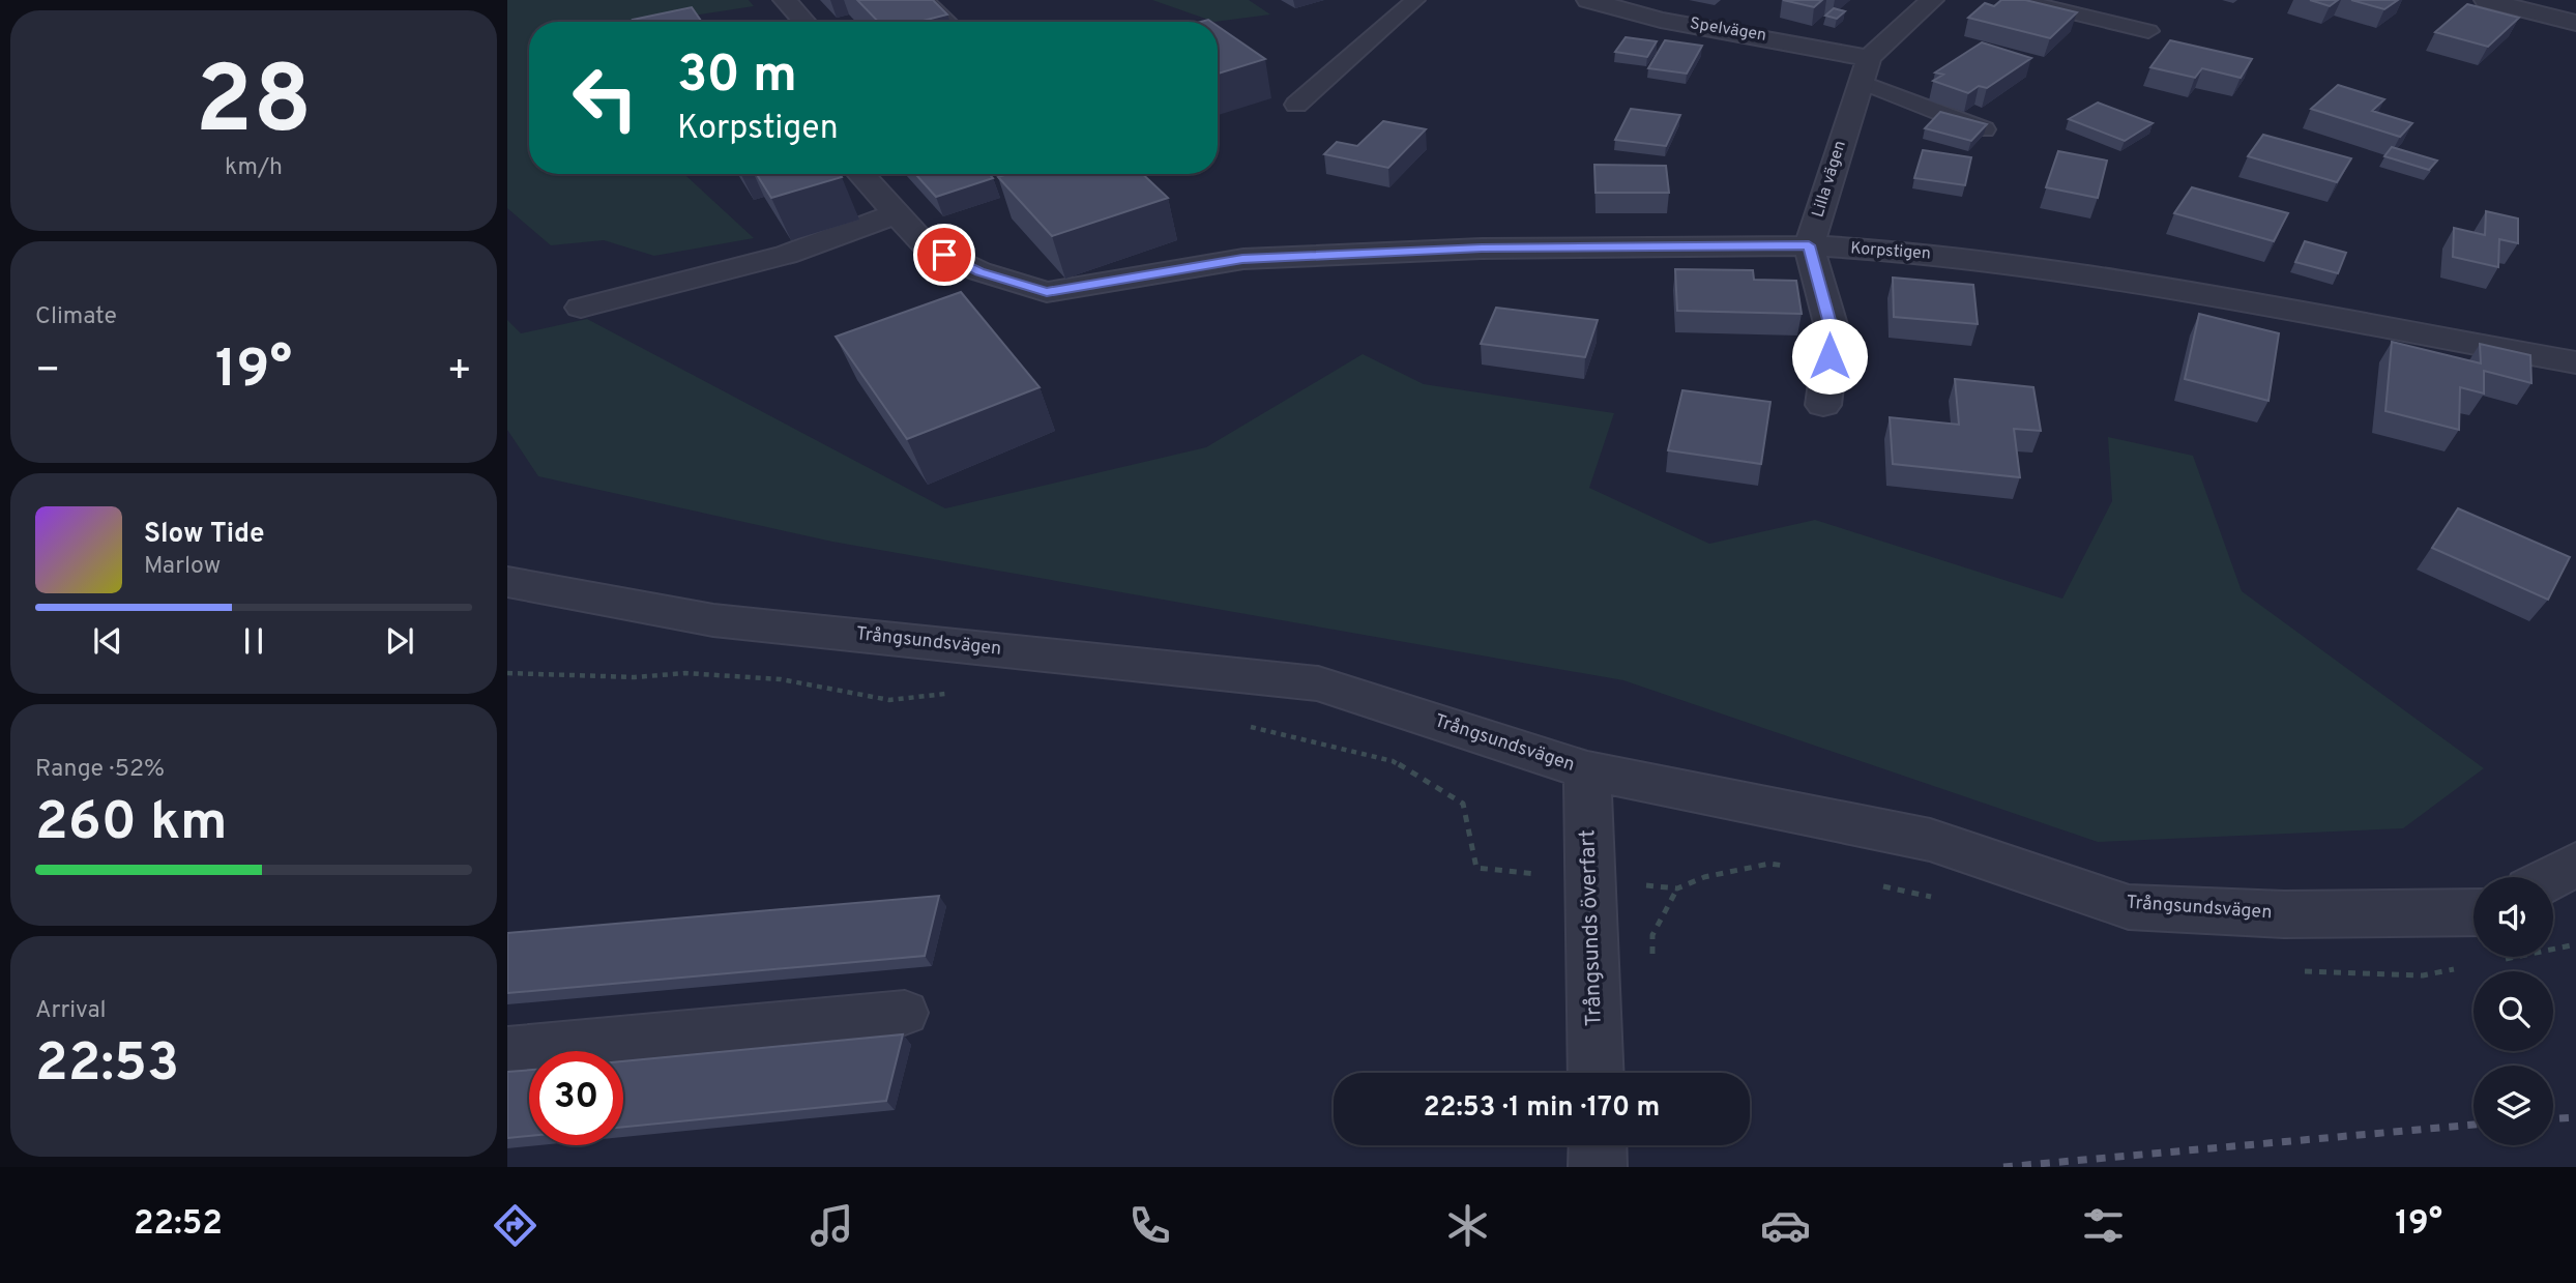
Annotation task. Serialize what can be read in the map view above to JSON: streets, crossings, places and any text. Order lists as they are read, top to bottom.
{
  "streets": {
    "street": [
      "Spelvägen",
      "Lilla vägen",
      "Korpstigen",
      "Trångsundsvägen",
      "Trångsunds överfart"
    ]
  },
  "crossings": [
    ["Spelvägen", "Lilla vägen"],
    ["Lilla vägen", "Korpstigen"],
    ["Trångsundsvägen", "Trångsunds överfart"]
  ],
  "page": {
    "tile": [
      ["28", "km/h"],
      "Climate",
      ["Range · 52%", "260 km"],
      ["Arrival", "22:53"]
    ],
    "turn": ["30 m", "Korpstigen"],
    "heat": ["−", "19°", "+"],
    "song": ["Slow Tide", "Marlow"],
    "limit": "30",
    "trip": "22:53 · 1 min · 170 m",
    "tabs": ["22:52", "19°"]
  }
}
